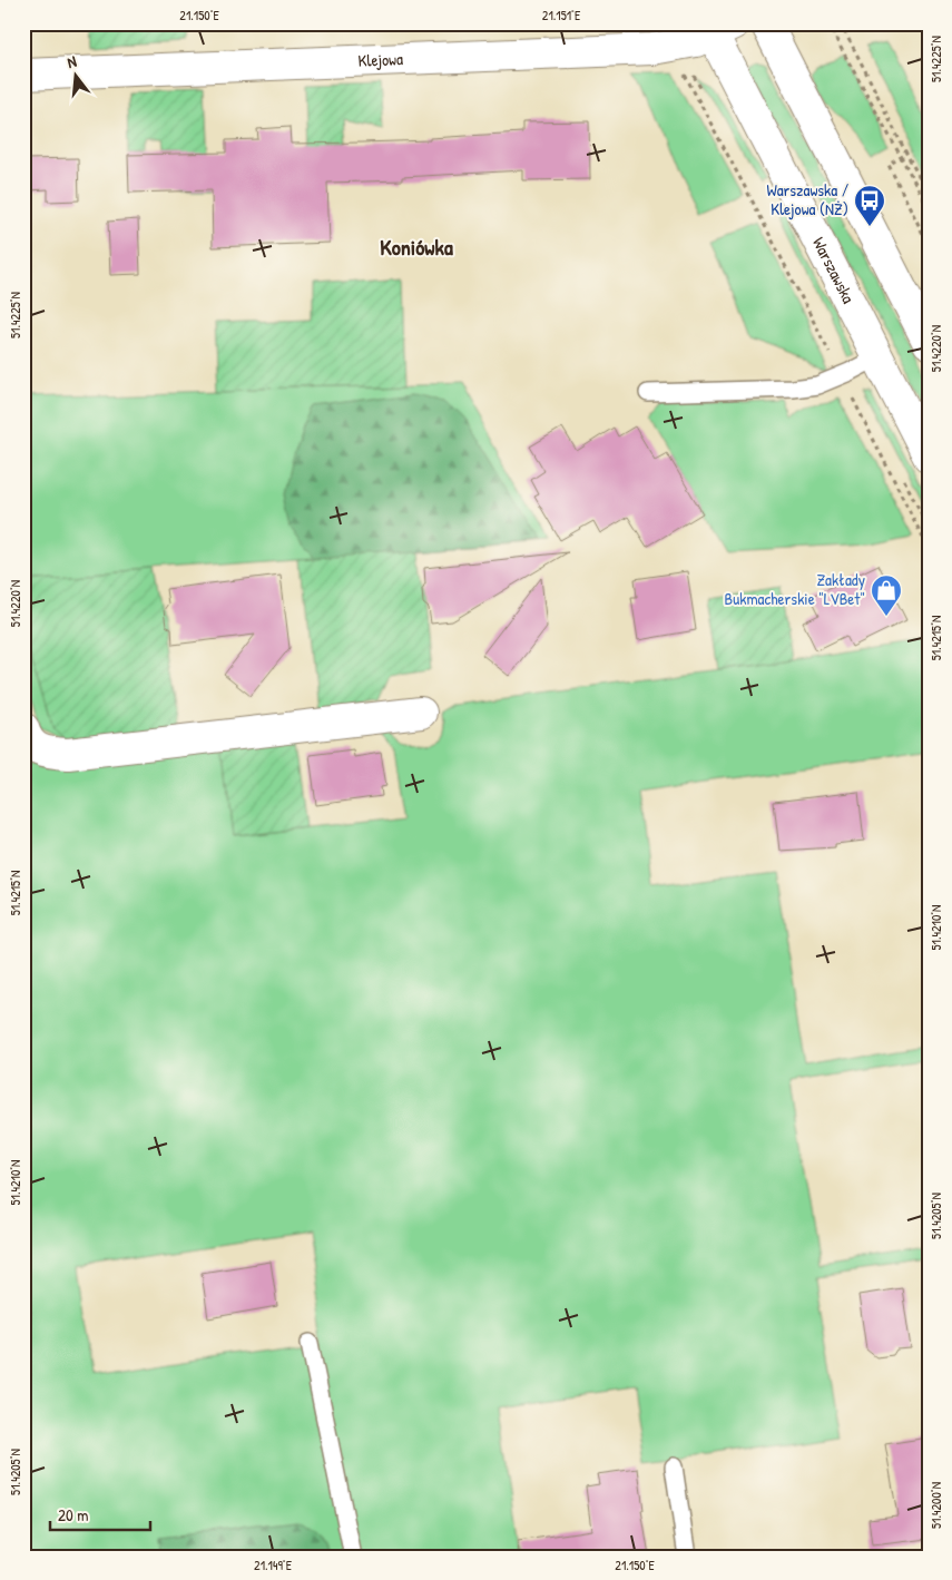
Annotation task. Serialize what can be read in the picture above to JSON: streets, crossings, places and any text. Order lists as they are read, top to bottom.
{
  "streets": {
    "street": ["Klejowa", "Warszawska"]
  },
  "crossings": [
    ["Klejowa", "Warszawska"]
  ],
  "districts": ["Koniówka"],
  "places": {
    "bus stop": ["Warszawska / Klejowa (NŻ)"],
    "shop": ["Zakłady Bukmacherskie \"LVBet\""]
  },
  "scale_bar": "20 m",
  "north": "top",
  "coordinates": [
    "21.150°E",
    "21.151°E",
    "51.4225°N",
    "51.4220°N",
    "51.4215°N",
    "51.4210°N",
    "51.4205°N",
    "51.4200°N",
    "21.149°E"
  ]
}
